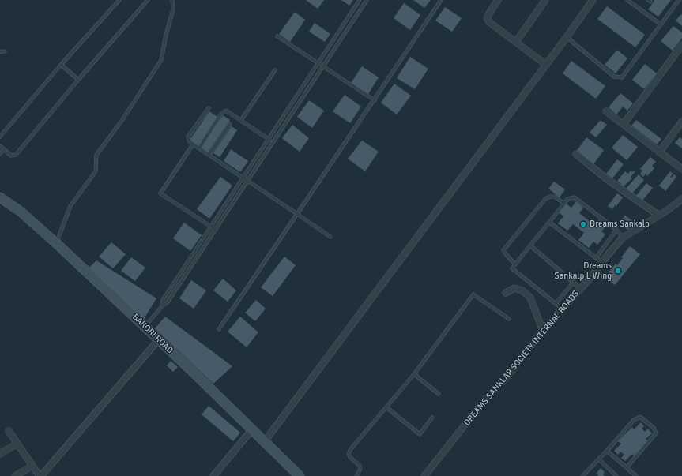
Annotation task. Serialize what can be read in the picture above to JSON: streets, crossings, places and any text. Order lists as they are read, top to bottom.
{
  "streets": {
    "street": ["BAKORI ROAD", "DREAMS SANKLAP SOCIETY INTERNAL ROADS"]
  },
  "places": ["Dreams Sankalp", "Dreams Sankalp L Wing"]
}
